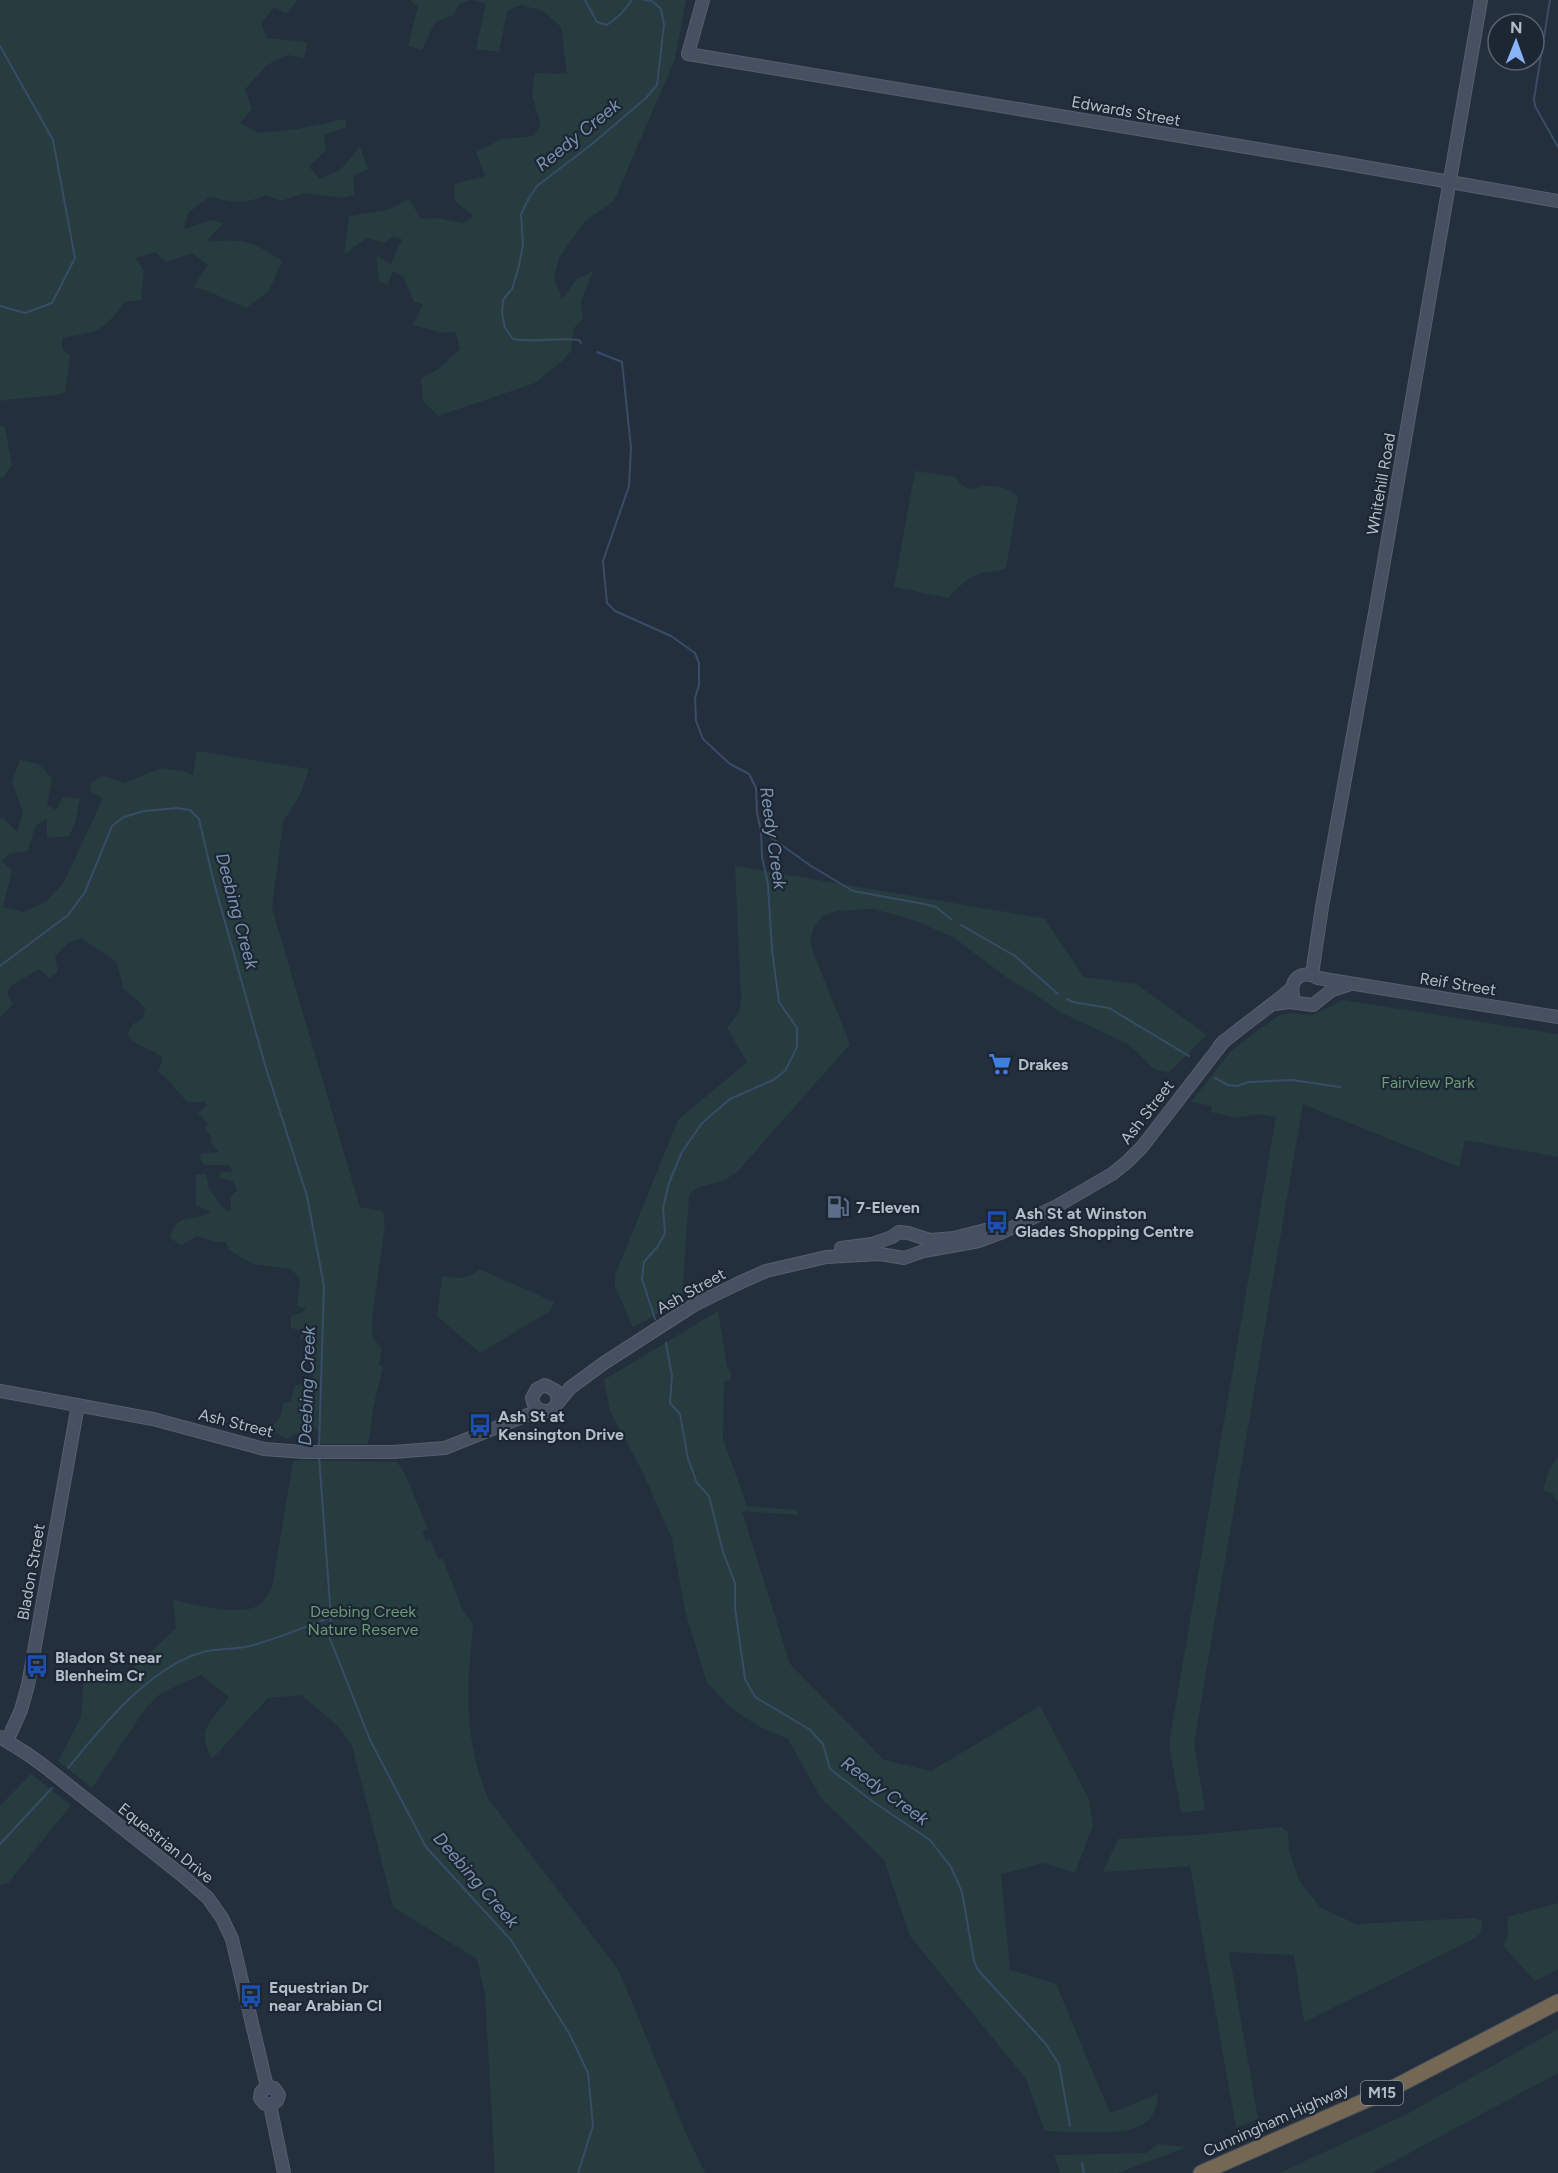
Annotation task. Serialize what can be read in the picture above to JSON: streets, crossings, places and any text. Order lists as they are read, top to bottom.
{
  "streets": {
    "highway": ["M15", "Cunningham Highway"],
    "main road": [
      "Edwards Street",
      "Whitehill Road",
      "Reif Street",
      "Ash Street",
      "Bladon Street",
      "Equestrian Drive"
    ]
  },
  "crossings": [
    ["Edwards Street", "Whitehill Road"],
    ["Whitehill Road", "Reif Street"],
    ["Whitehill Road", "Ash Street"],
    ["Reif Street", "Ash Street"],
    ["Ash Street", "Bladon Street"],
    ["Bladon Street", "Equestrian Drive"]
  ],
  "water": ["Reedy Creek", "Deebing Creek"],
  "parks": ["Fairview Park", "Deebing Creek Nature Reserve"],
  "places": {
    "supermarket": ["Drakes"],
    "fuel station": ["7-Eleven"],
    "bus stop": [
      "Ash St at Winston Glades Shopping Centre",
      "Ash St at Kensington Drive",
      "Bladon St near Blenheim Cr",
      "Equestrian Dr near Arabian Cl"
    ]
  },
  "north": "top"
}
